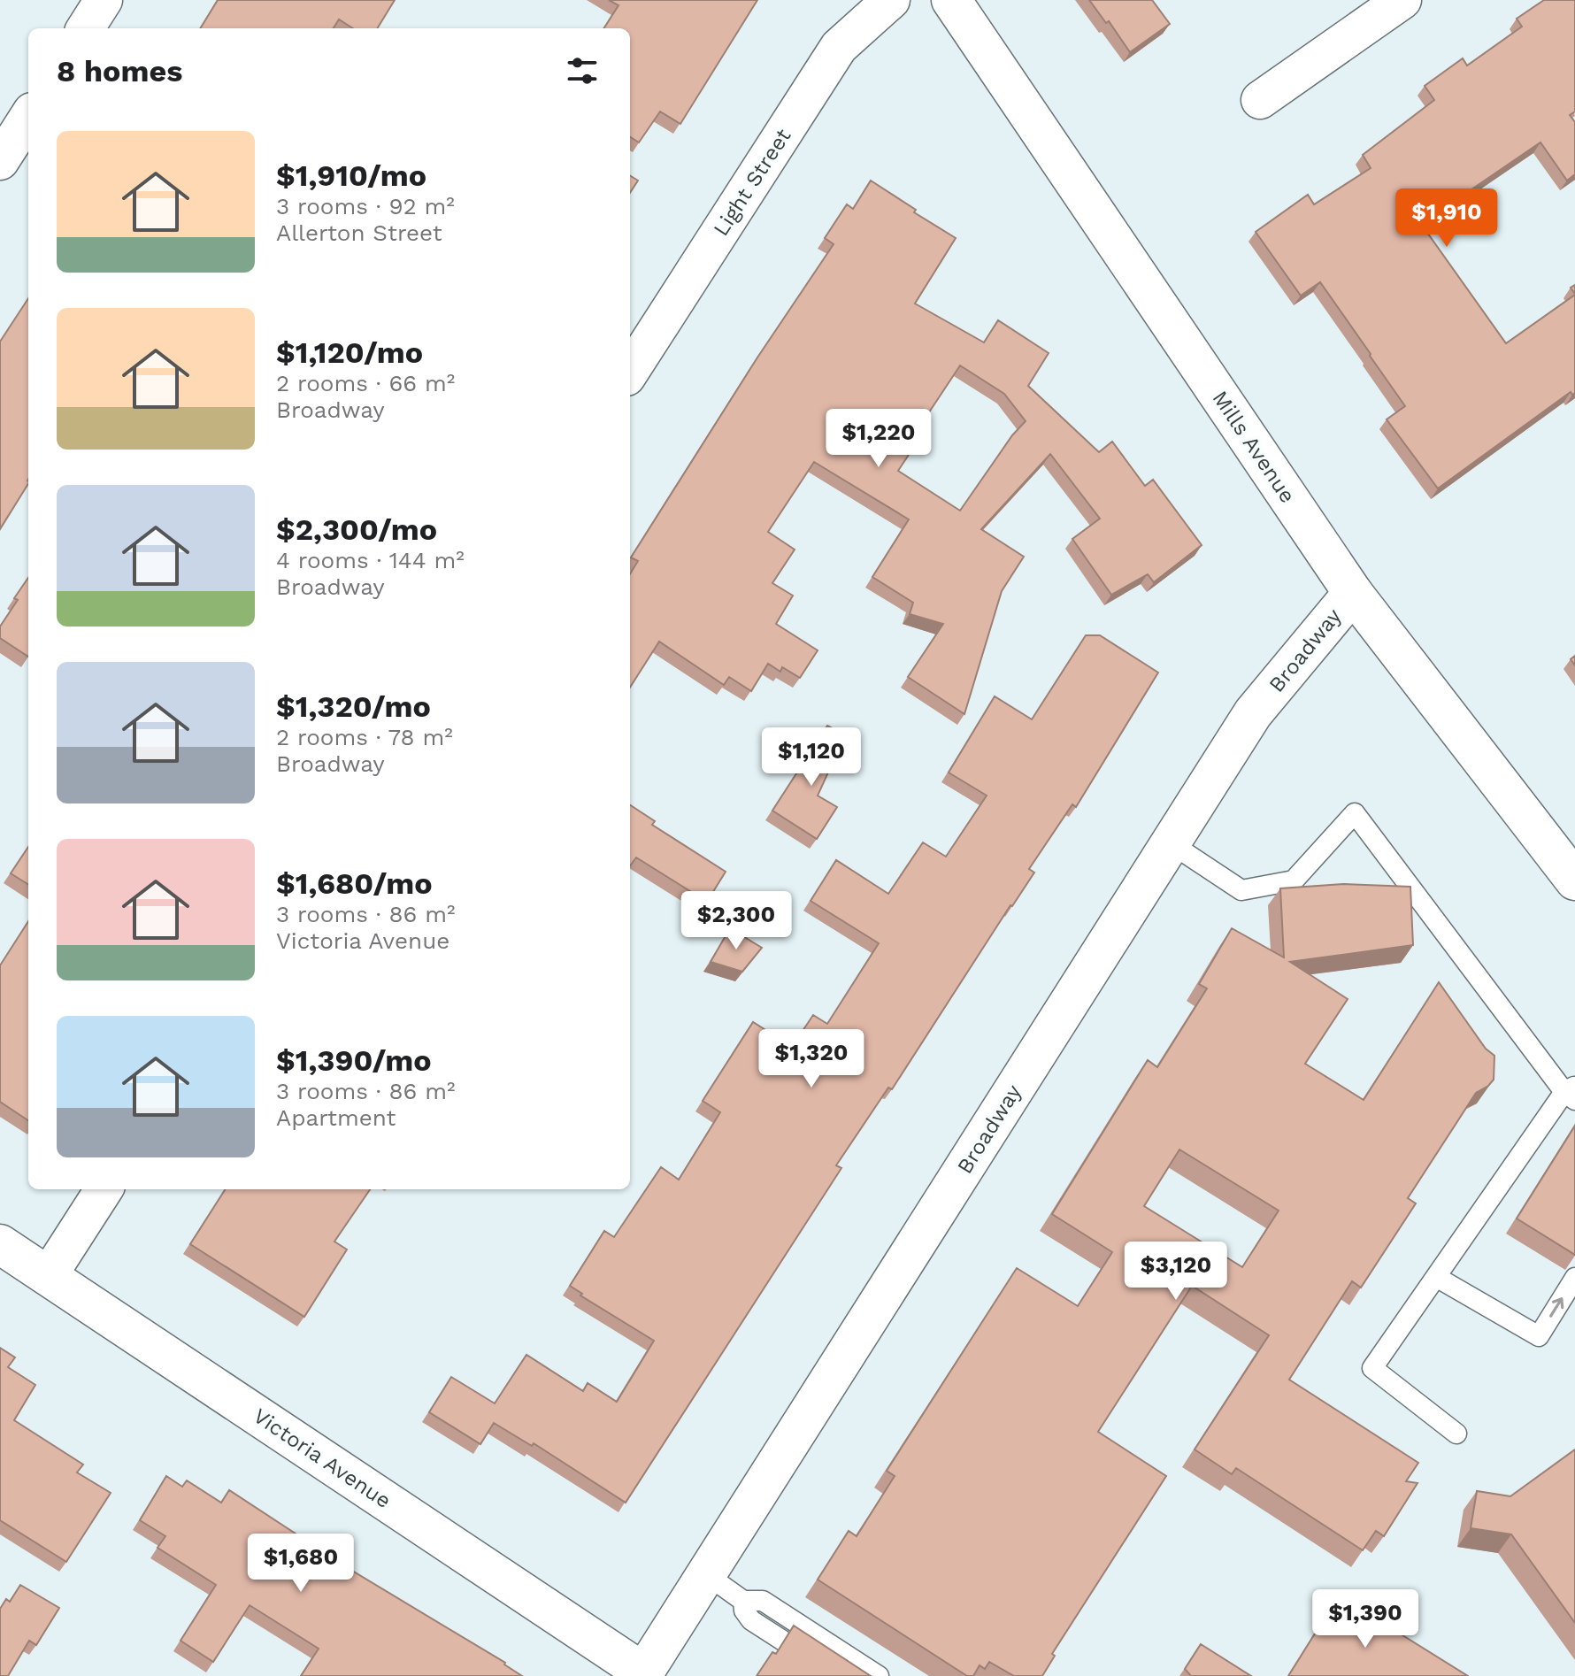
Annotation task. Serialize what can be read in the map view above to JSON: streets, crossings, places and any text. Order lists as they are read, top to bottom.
{
  "streets": {
    "street": [
      "Light Street",
      "Mills Avenue",
      "Broadway",
      "Victoria Avenue"
    ]
  },
  "crossings": [
    ["Mills Avenue", "Broadway"],
    ["Broadway", "Victoria Avenue"]
  ],
  "page": {
    "heading": "8 homes",
    "list": [
      {
        "name": "$1,910/mo",
        "note": "3 rooms · 92 m² · Allerton Street"
      },
      {
        "name": "$1,120/mo",
        "note": "2 rooms · 66 m² · Broadway"
      },
      {
        "name": "$2,300/mo",
        "note": "4 rooms · 144 m² · Broadway"
      },
      {
        "name": "$1,320/mo",
        "note": "2 rooms · 78 m² · Broadway"
      },
      {
        "name": "$1,680/mo",
        "note": "3 rooms · 86 m² · Victoria Avenue"
      },
      {
        "name": "$1,390/mo",
        "note": "3 rooms · 86 m² · Apartment"
      }
    ],
    "price": [
      "$1,910",
      "$1,220",
      "$1,120",
      "$2,300",
      "$1,320",
      "$3,120",
      "$1,680",
      "$1,390"
    ]
  }
}
